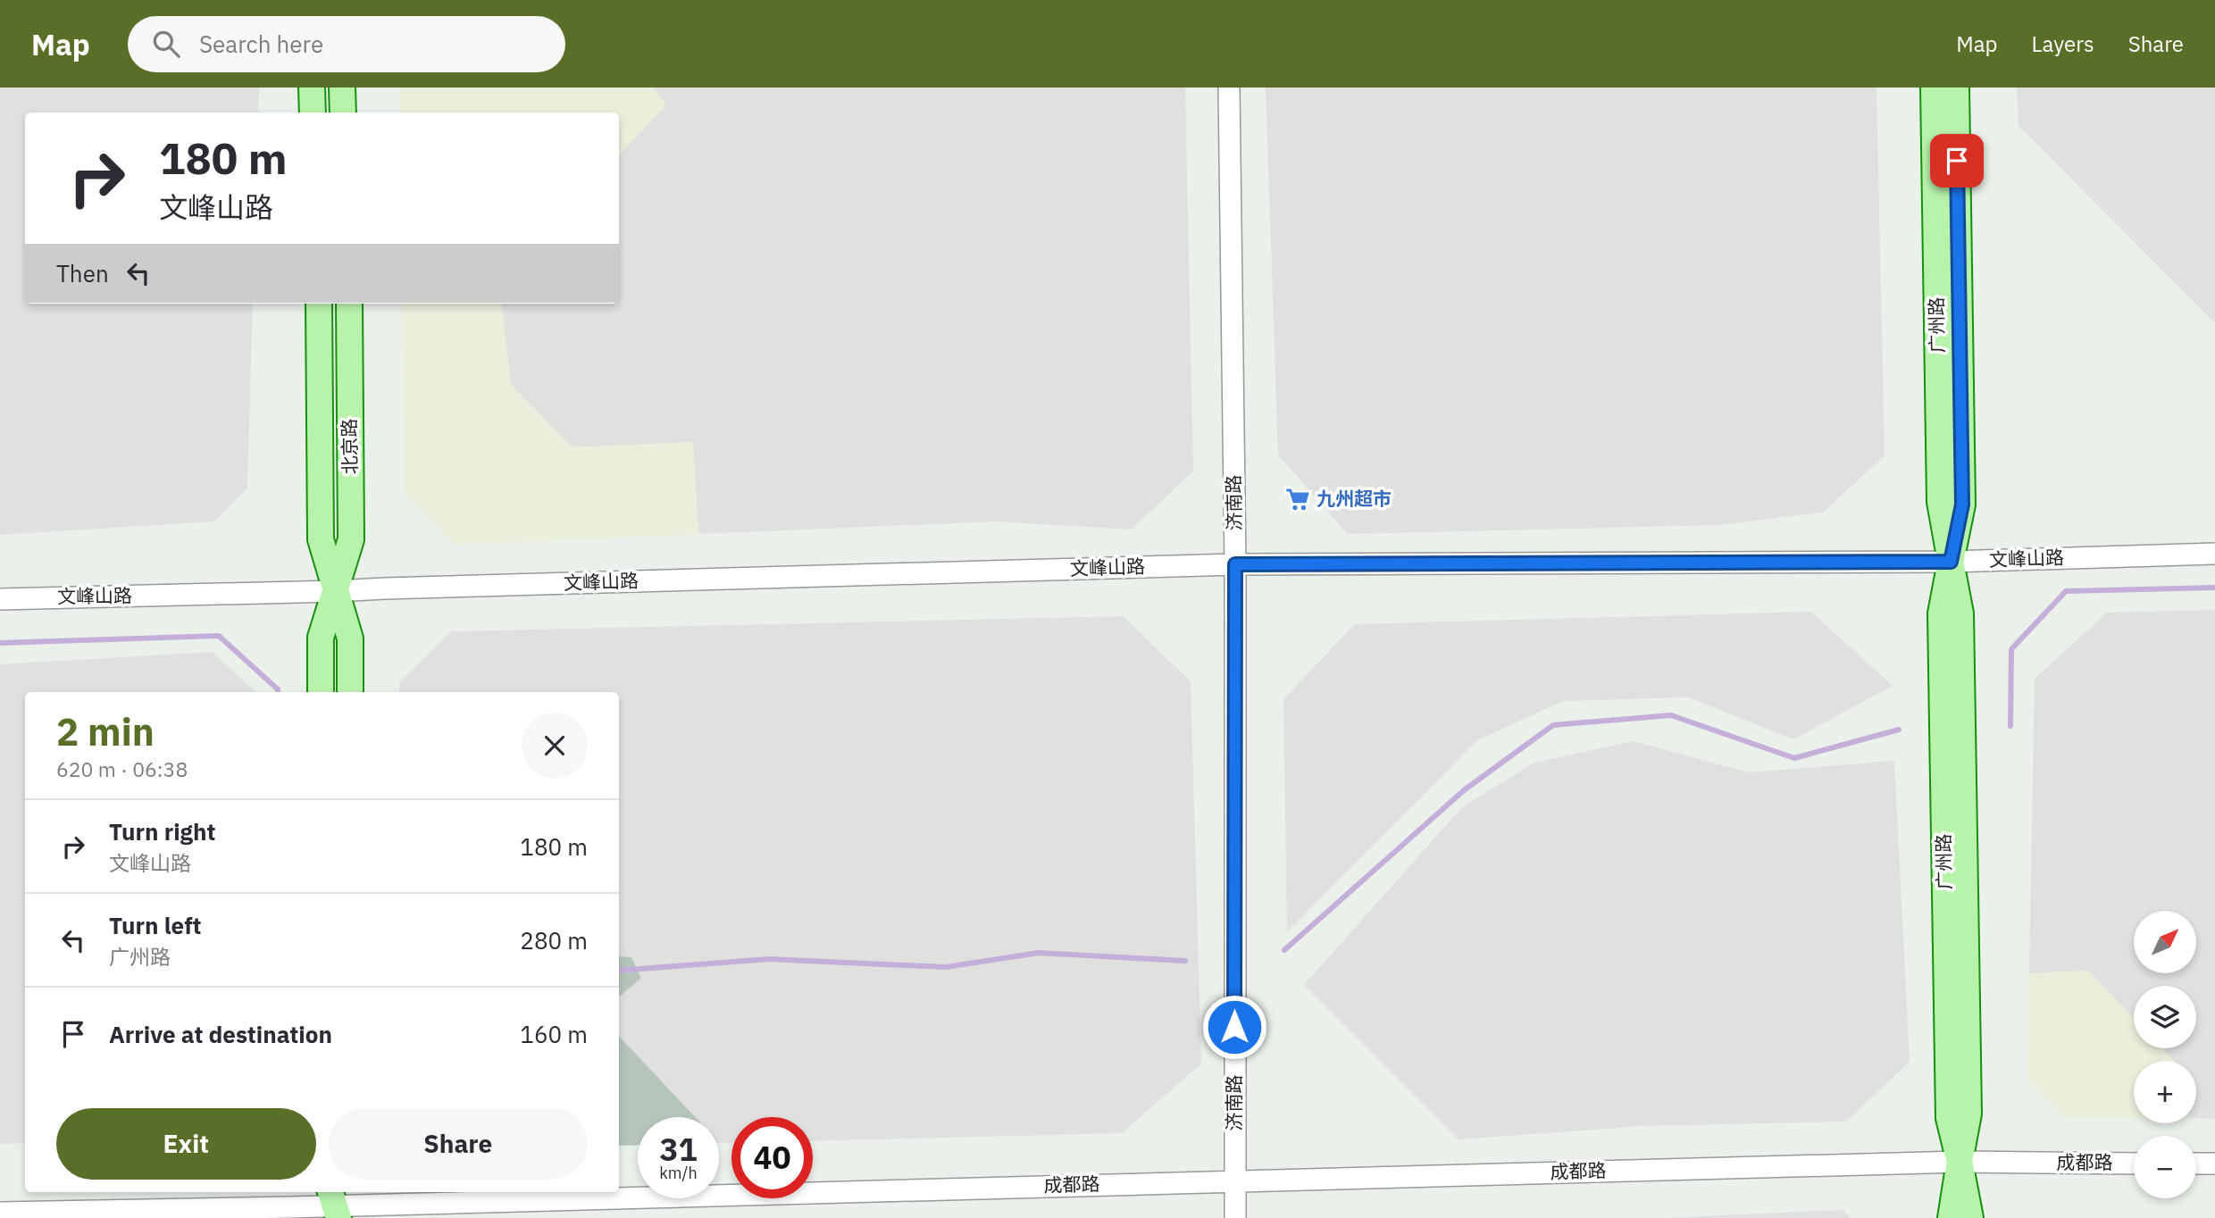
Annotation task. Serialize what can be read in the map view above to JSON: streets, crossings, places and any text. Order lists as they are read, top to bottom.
{
  "streets": {
    "main road": ["广州路", "北京路"],
    "street": ["济南路", "文峰山路", "成都路"]
  },
  "crossings": [
    ["广州路", "文峰山路"],
    ["广州路", "成都路"],
    ["北京路", "文峰山路"],
    ["济南路", "文峰山路"],
    ["济南路", "成都路"]
  ],
  "places": {
    "supermarket": ["九州超市"]
  },
  "north": "top right",
  "page": {
    "header": "Map",
    "search": "Search here",
    "nav": ["Map", "Layers", "Share"],
    "turn": ["180 m", "文峰山路"],
    "then": "Then",
    "heading": ["2 min", "620 m · 06:38"],
    "list": [
      {
        "name": "Turn right",
        "note": "文峰山路",
        "value": "180 m"
      },
      {
        "name": "Turn left",
        "note": "广州路",
        "value": "280 m"
      },
      {
        "name": "Arrive at destination",
        "value": "160 m"
      }
    ],
    "map_buttons": ["+", "−"],
    "buttons": ["Exit", "Share"],
    "speed": "31 km/h",
    "limit": "40"
  }
}
